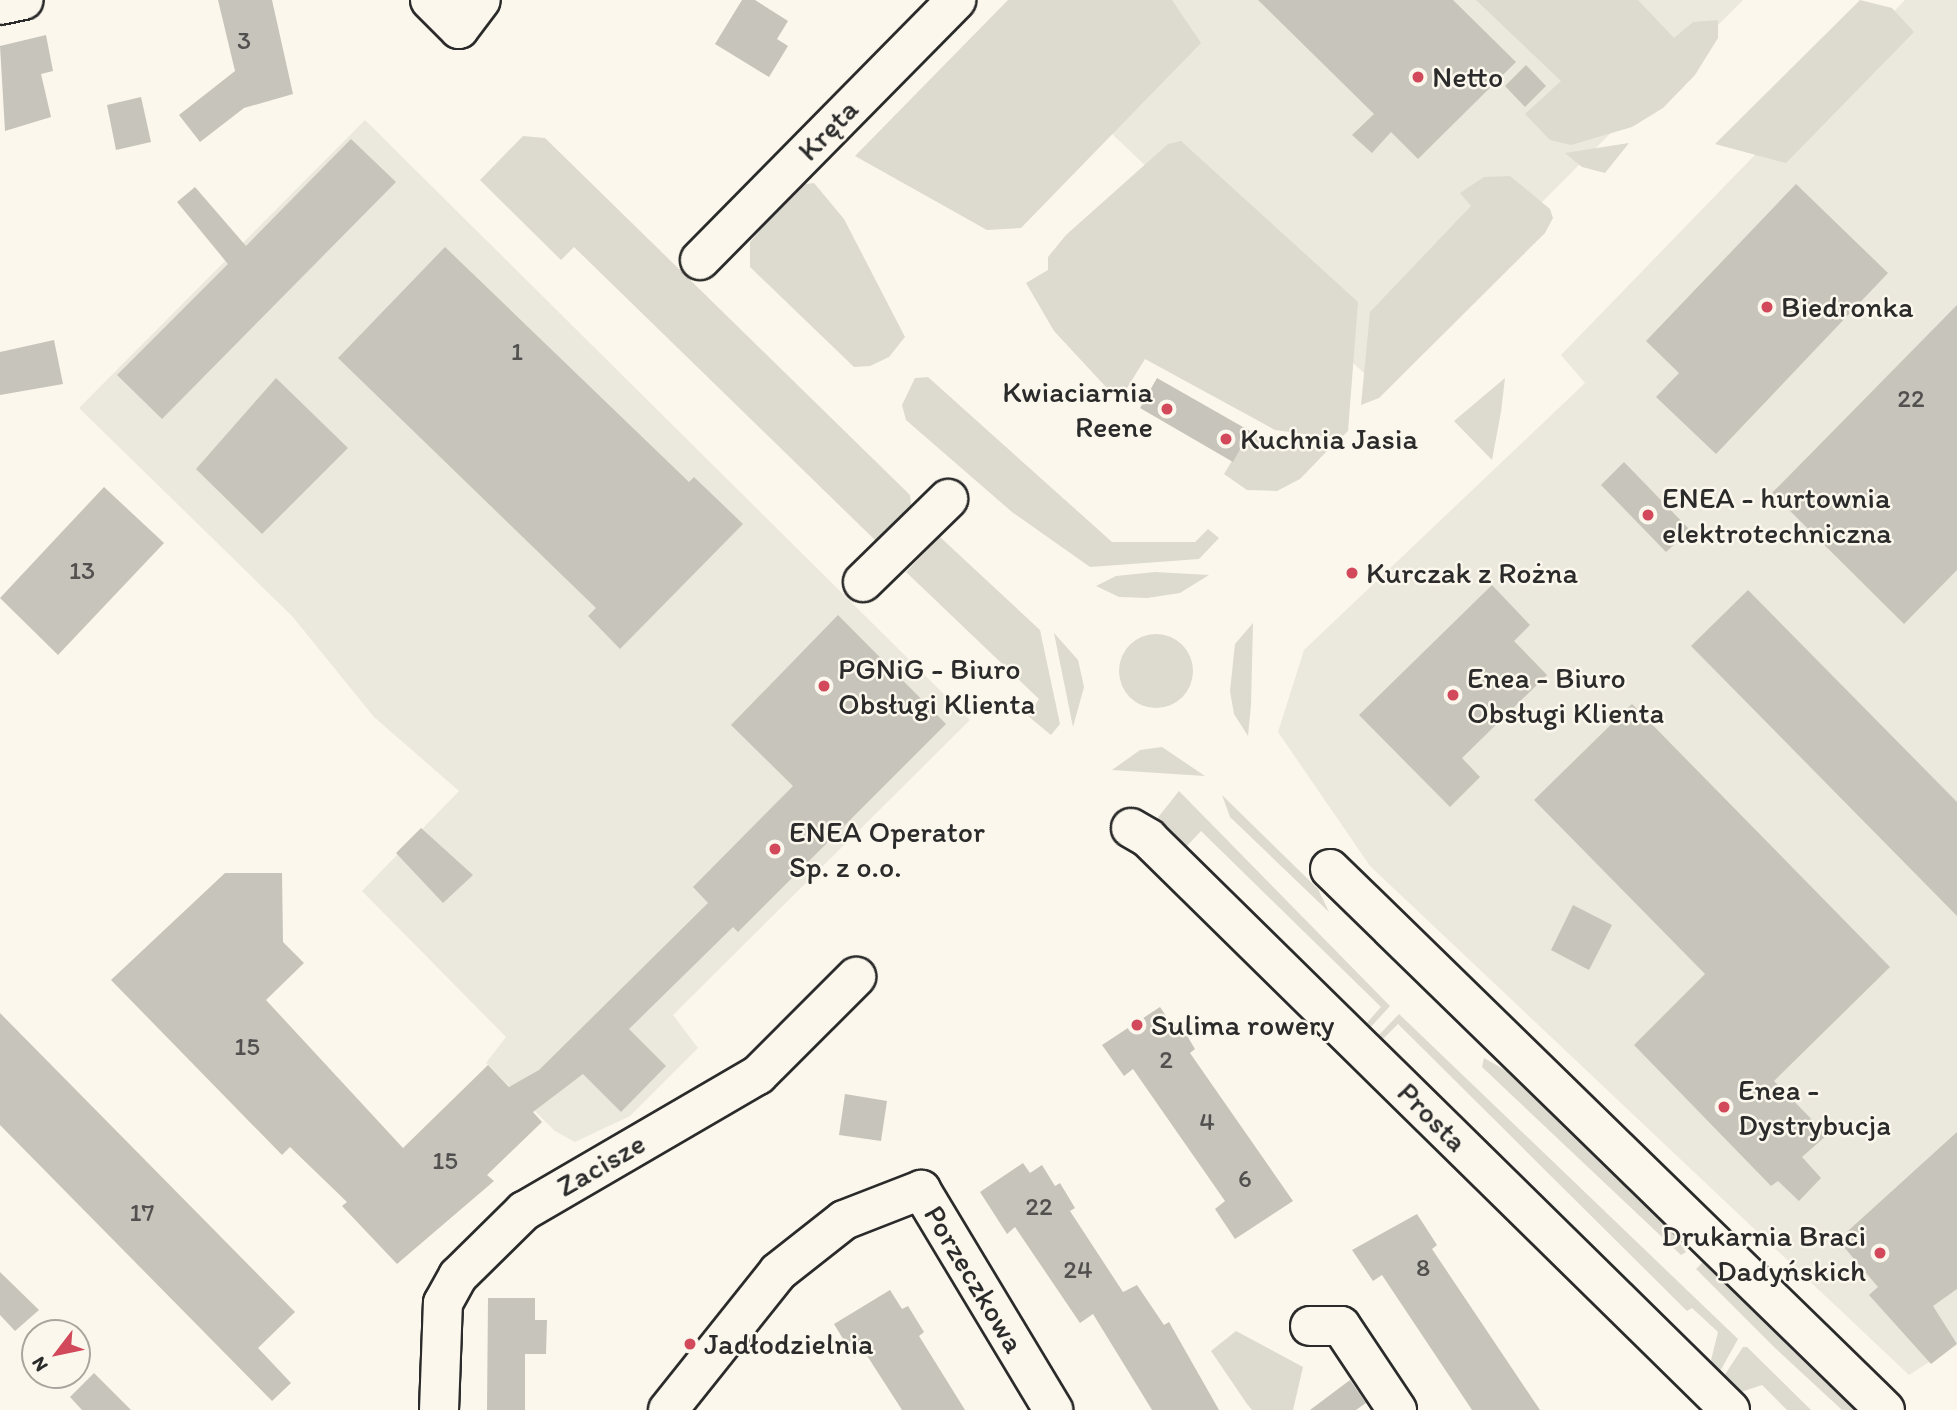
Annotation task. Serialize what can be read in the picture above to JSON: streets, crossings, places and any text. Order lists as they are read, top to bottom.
{
  "streets": {
    "street": [
      "Kręta",
      "Prosta",
      "Zacisze",
      "Porzeczkowa"
    ]
  },
  "places": [
    "Netto",
    "Biedronka",
    "Kwiaciarnia Reene",
    "Kuchnia Jasia",
    "ENEA - hurtownia elektrotechniczna",
    "Kurczak z Rożna",
    "PGNiG - Biuro Obsługi Klienta",
    "Enea - Biuro Obsługi Klienta",
    "ENEA Operator Sp. z o.o.",
    "Sulima rowery",
    "Enea - Dystrybucja",
    "Drukarnia Braci Dadyńskich",
    "Jadłodzielnia"
  ],
  "house_numbers": [
    "3",
    "1",
    "22",
    "13",
    "15",
    "2",
    "4",
    "15",
    "6",
    "22",
    "17",
    "8",
    "24"
  ],
  "north": "bottom left"
}
